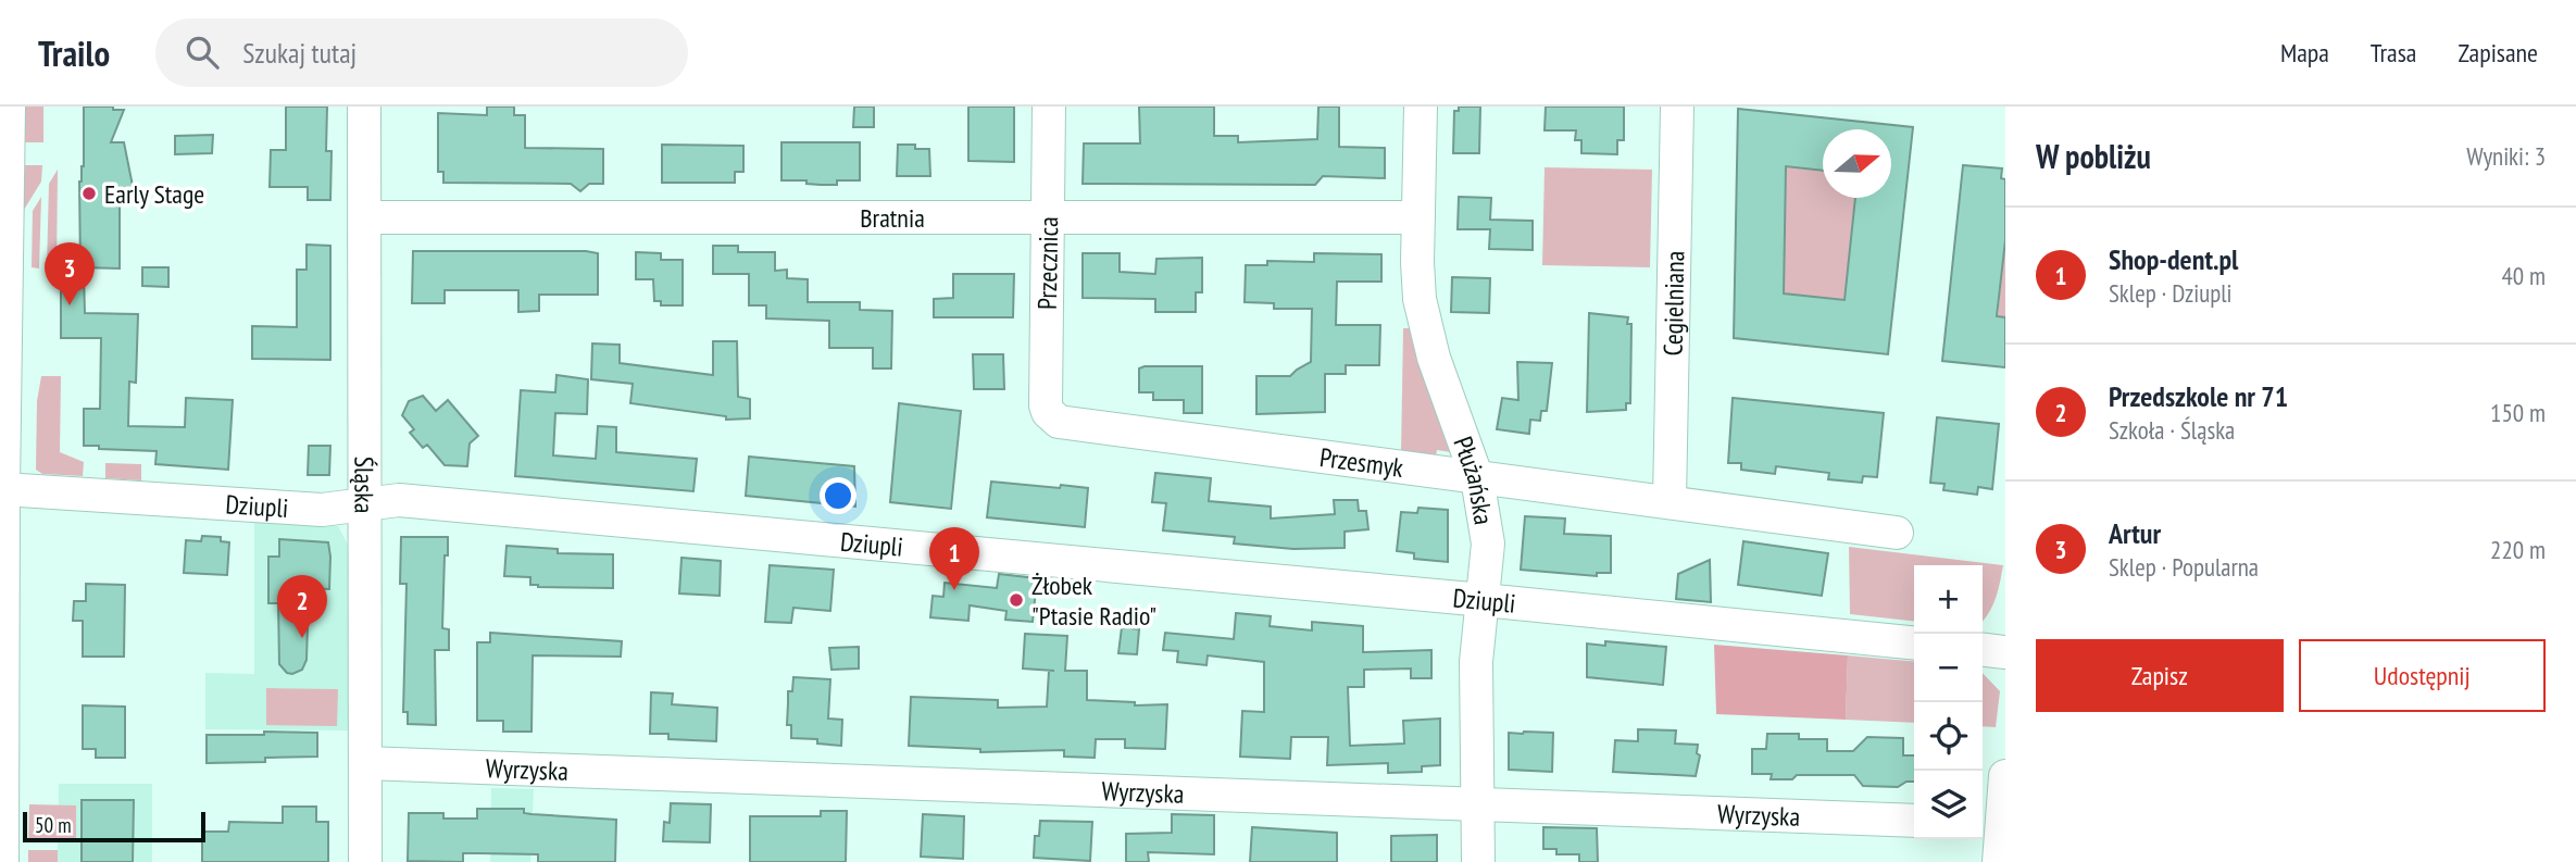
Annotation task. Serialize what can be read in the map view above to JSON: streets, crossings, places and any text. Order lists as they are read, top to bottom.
{
  "streets": {
    "street": [
      "Bratnia",
      "Przecznica",
      "Cegielniana",
      "Przesmyk",
      "Płużańska",
      "Śląska",
      "Dziupli",
      "Wyrzyska"
    ]
  },
  "crossings": [
    ["Bratnia", "Przecznica"],
    ["Bratnia", "Płużańska"],
    ["Bratnia", "Śląska"],
    ["Przecznica", "Przesmyk"],
    ["Cegielniana", "Przesmyk"],
    ["Przesmyk", "Płużańska"],
    ["Płużańska", "Dziupli"],
    ["Płużańska", "Wyrzyska"],
    ["Śląska", "Dziupli"],
    ["Śląska", "Wyrzyska"]
  ],
  "places": ["Early Stage", "Żłobek \"Ptasie Radio\""],
  "scale_bar": "50 m",
  "north": "right",
  "page": {
    "header": "Trailo",
    "search": "Szukaj tutaj",
    "nav": ["Mapa", "Trasa", "Zapisane"],
    "heading": ["W pobliżu", "Wyniki: 3"],
    "list": [
      {
        "mark": "1",
        "name": "Shop-dent.pl",
        "note": "Sklep · Dziupli",
        "value": "40 m"
      },
      {
        "mark": "2",
        "name": "Przedszkole nr 71",
        "note": "Szkoła · Śląska",
        "value": "150 m"
      },
      {
        "mark": "3",
        "name": "Artur",
        "note": "Sklep · Popularna",
        "value": "220 m"
      }
    ],
    "pins": ["3", "1", "2"],
    "map_buttons": ["+", "−"],
    "buttons": ["Zapisz", "Udostępnij"],
    "scale": "50 m"
  }
}
